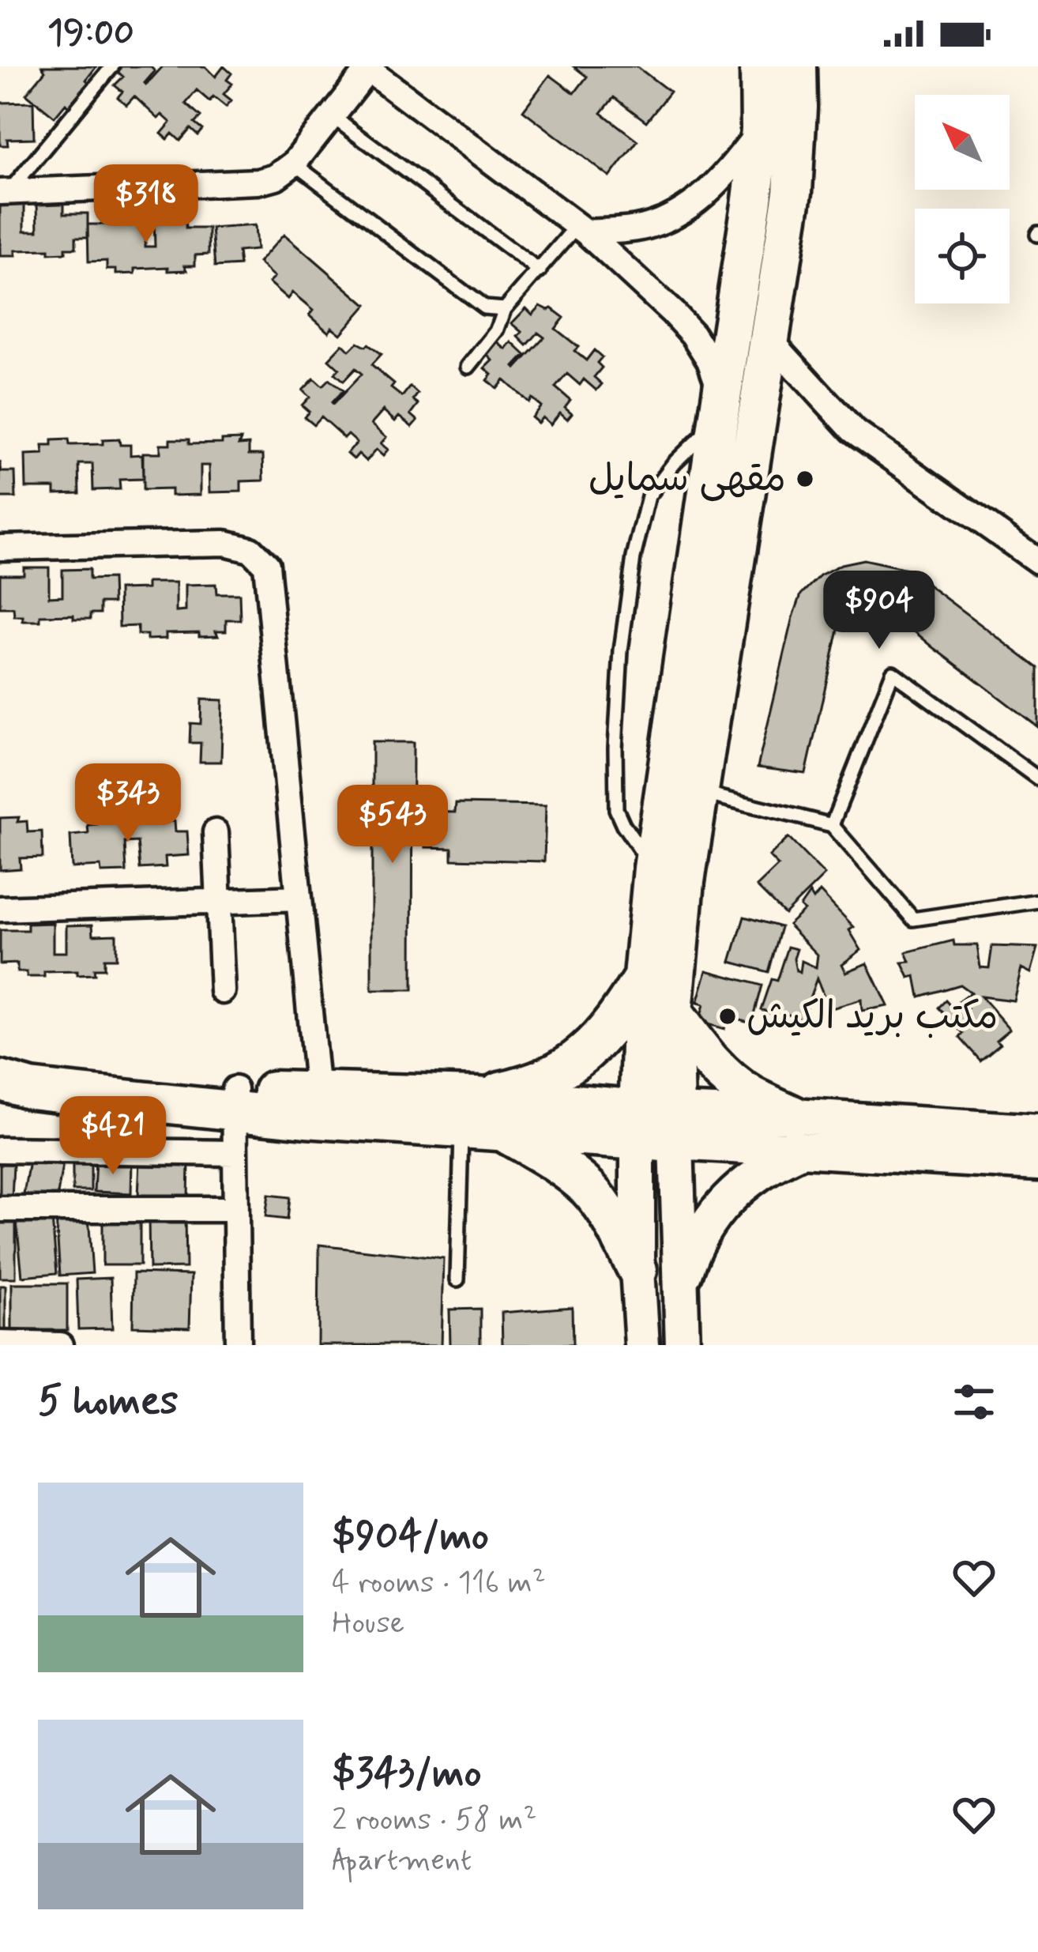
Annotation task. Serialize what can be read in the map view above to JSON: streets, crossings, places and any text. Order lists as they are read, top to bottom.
{
  "places": ["مقهى سمايل", "مكتب بريد الكيش"],
  "north": "top left",
  "page": {
    "status": "19:00",
    "price": [
      "$318",
      "$904",
      "$343",
      "$543",
      "$421"
    ],
    "heading": "5 homes",
    "list": [
      {
        "name": "$904/mo",
        "note": "4 rooms · 116 m² · House"
      },
      {
        "name": "$343/mo",
        "note": "2 rooms · 58 m² · Apartment"
      }
    ]
  }
}
